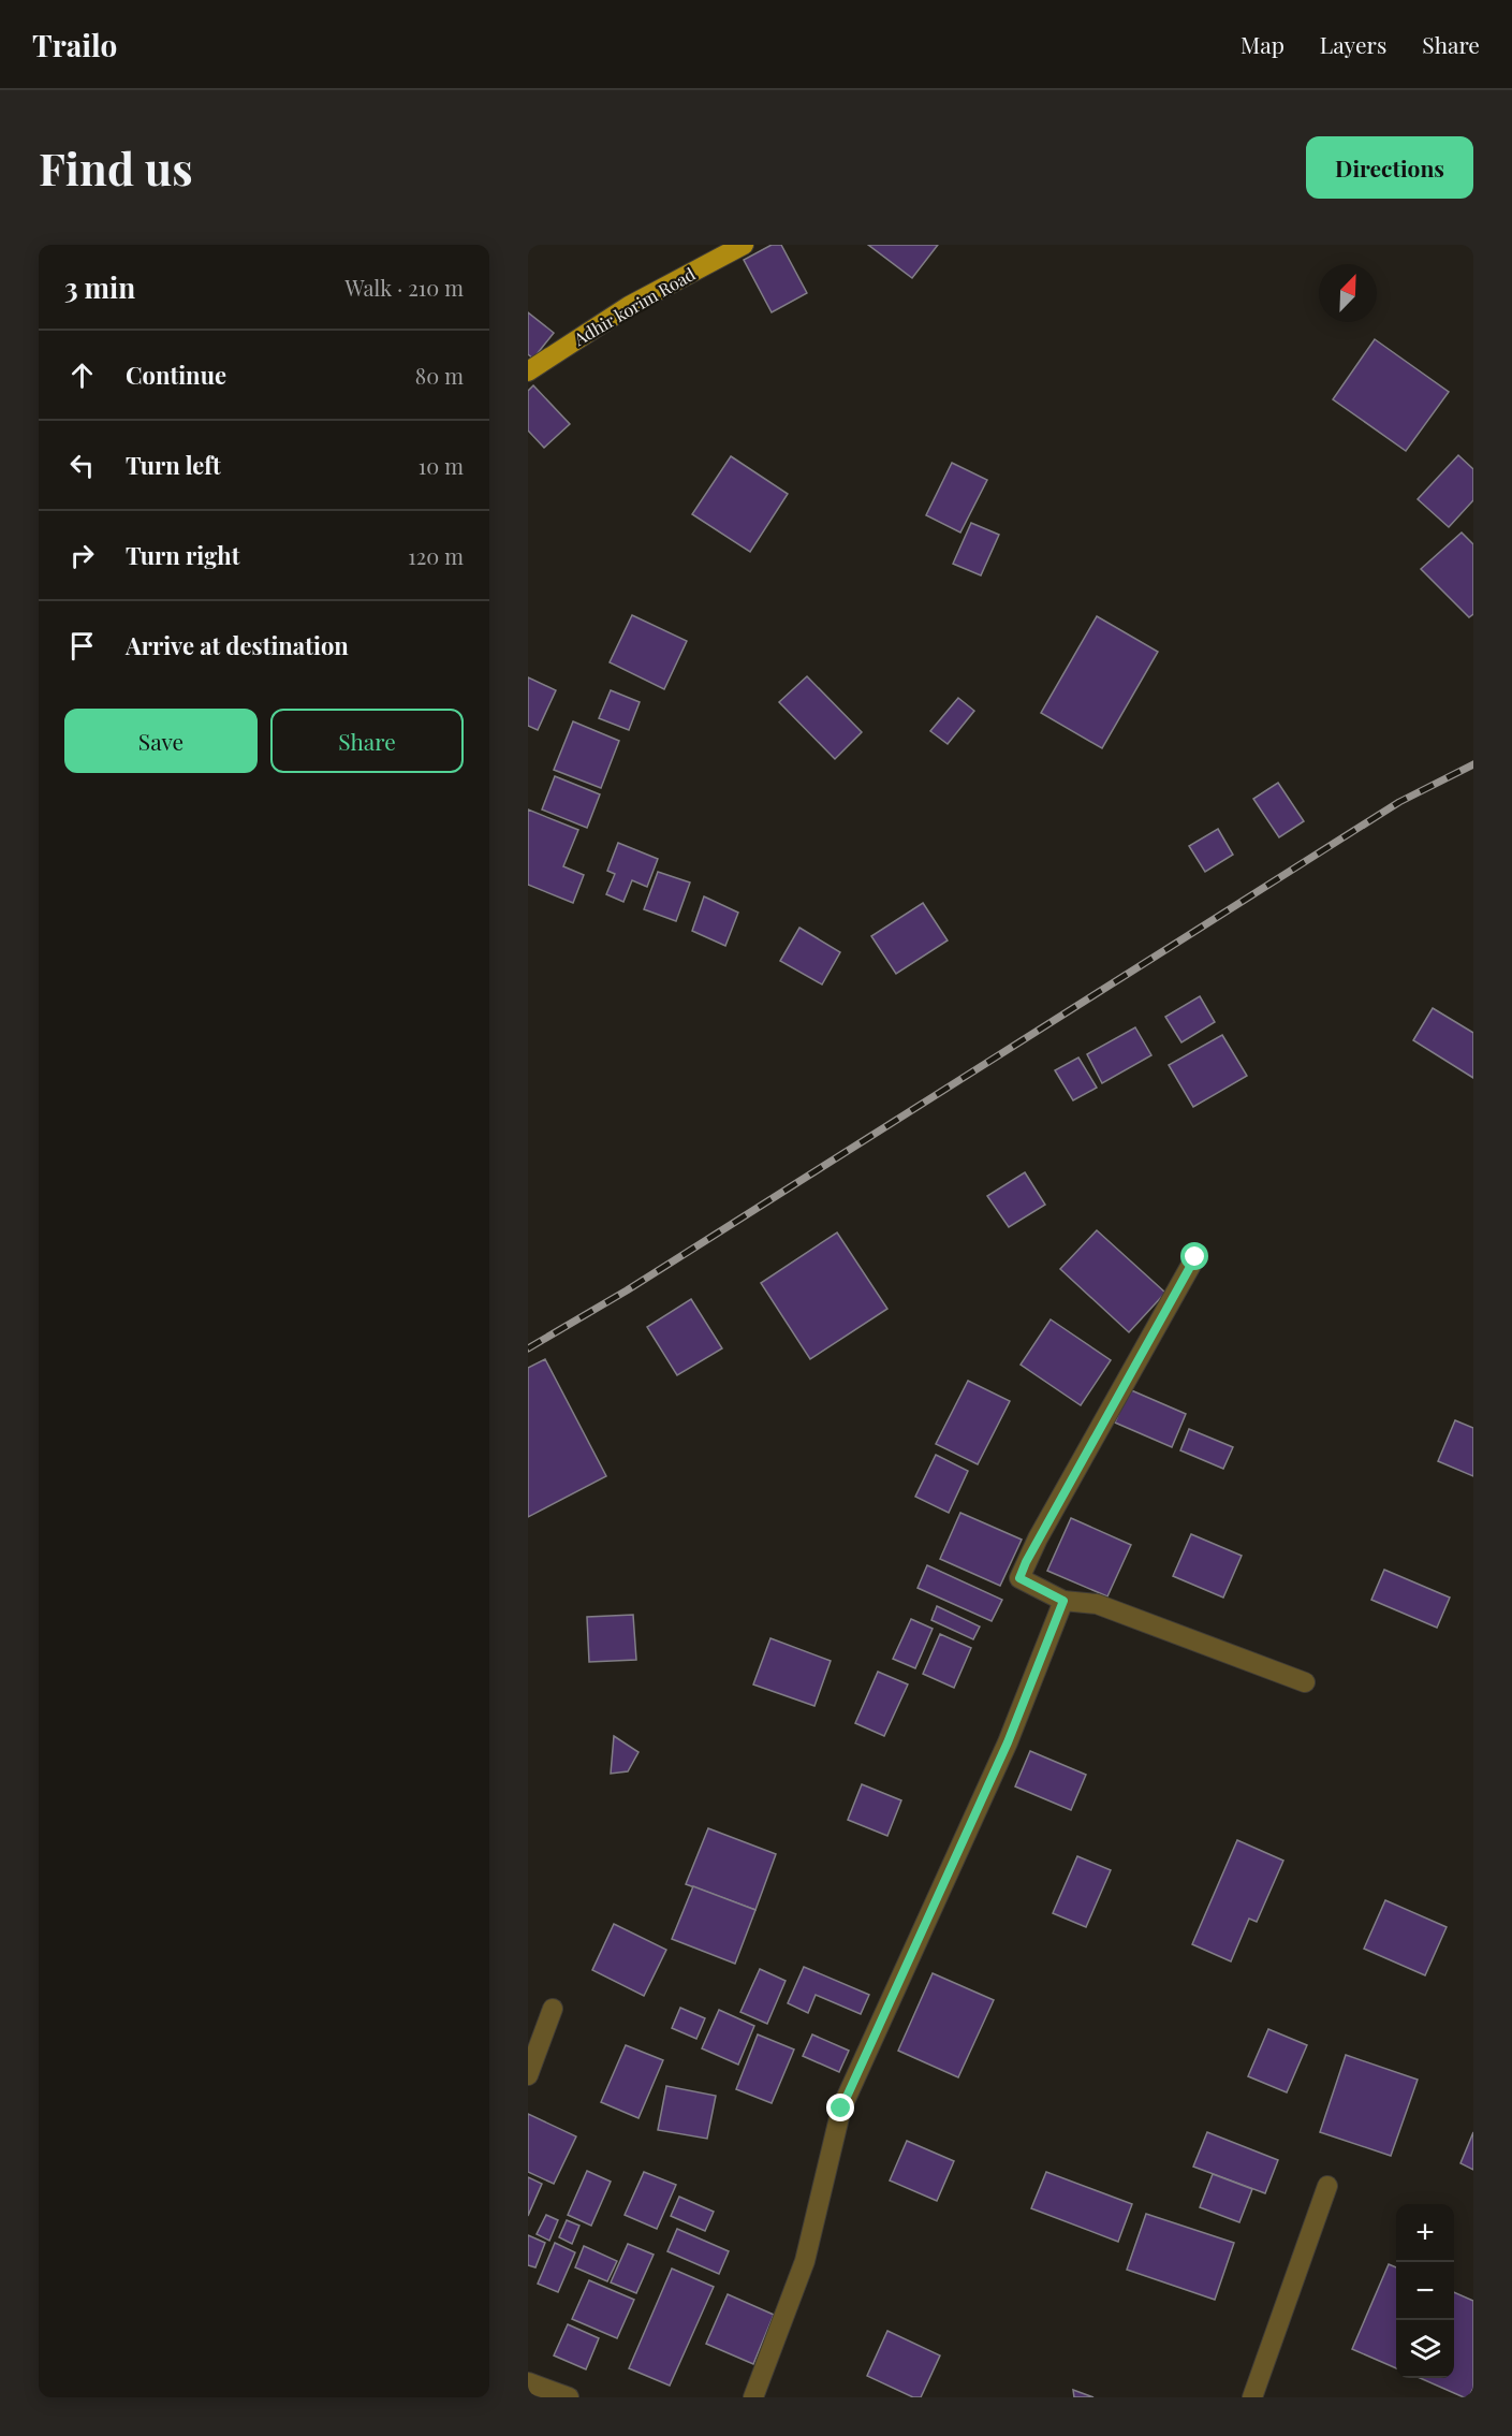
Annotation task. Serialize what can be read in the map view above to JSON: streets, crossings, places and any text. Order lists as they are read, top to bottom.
{
  "streets": {
    "main road": ["Adhir korim Road"]
  },
  "north": "top right",
  "page": {
    "header": "Trailo",
    "nav": ["Map", "Layers", "Share"],
    "buttons": [
      "Directions",
      ["Save", "Share"]
    ],
    "title": "Find us",
    "heading": ["3 min", "Walk · 210 m"],
    "list": [
      ["Continue", "80 m"],
      ["Turn left", "10 m"],
      ["Turn right", "120 m"],
      "Arrive at destination"
    ],
    "map_buttons": ["+", "−"]
  }
}
